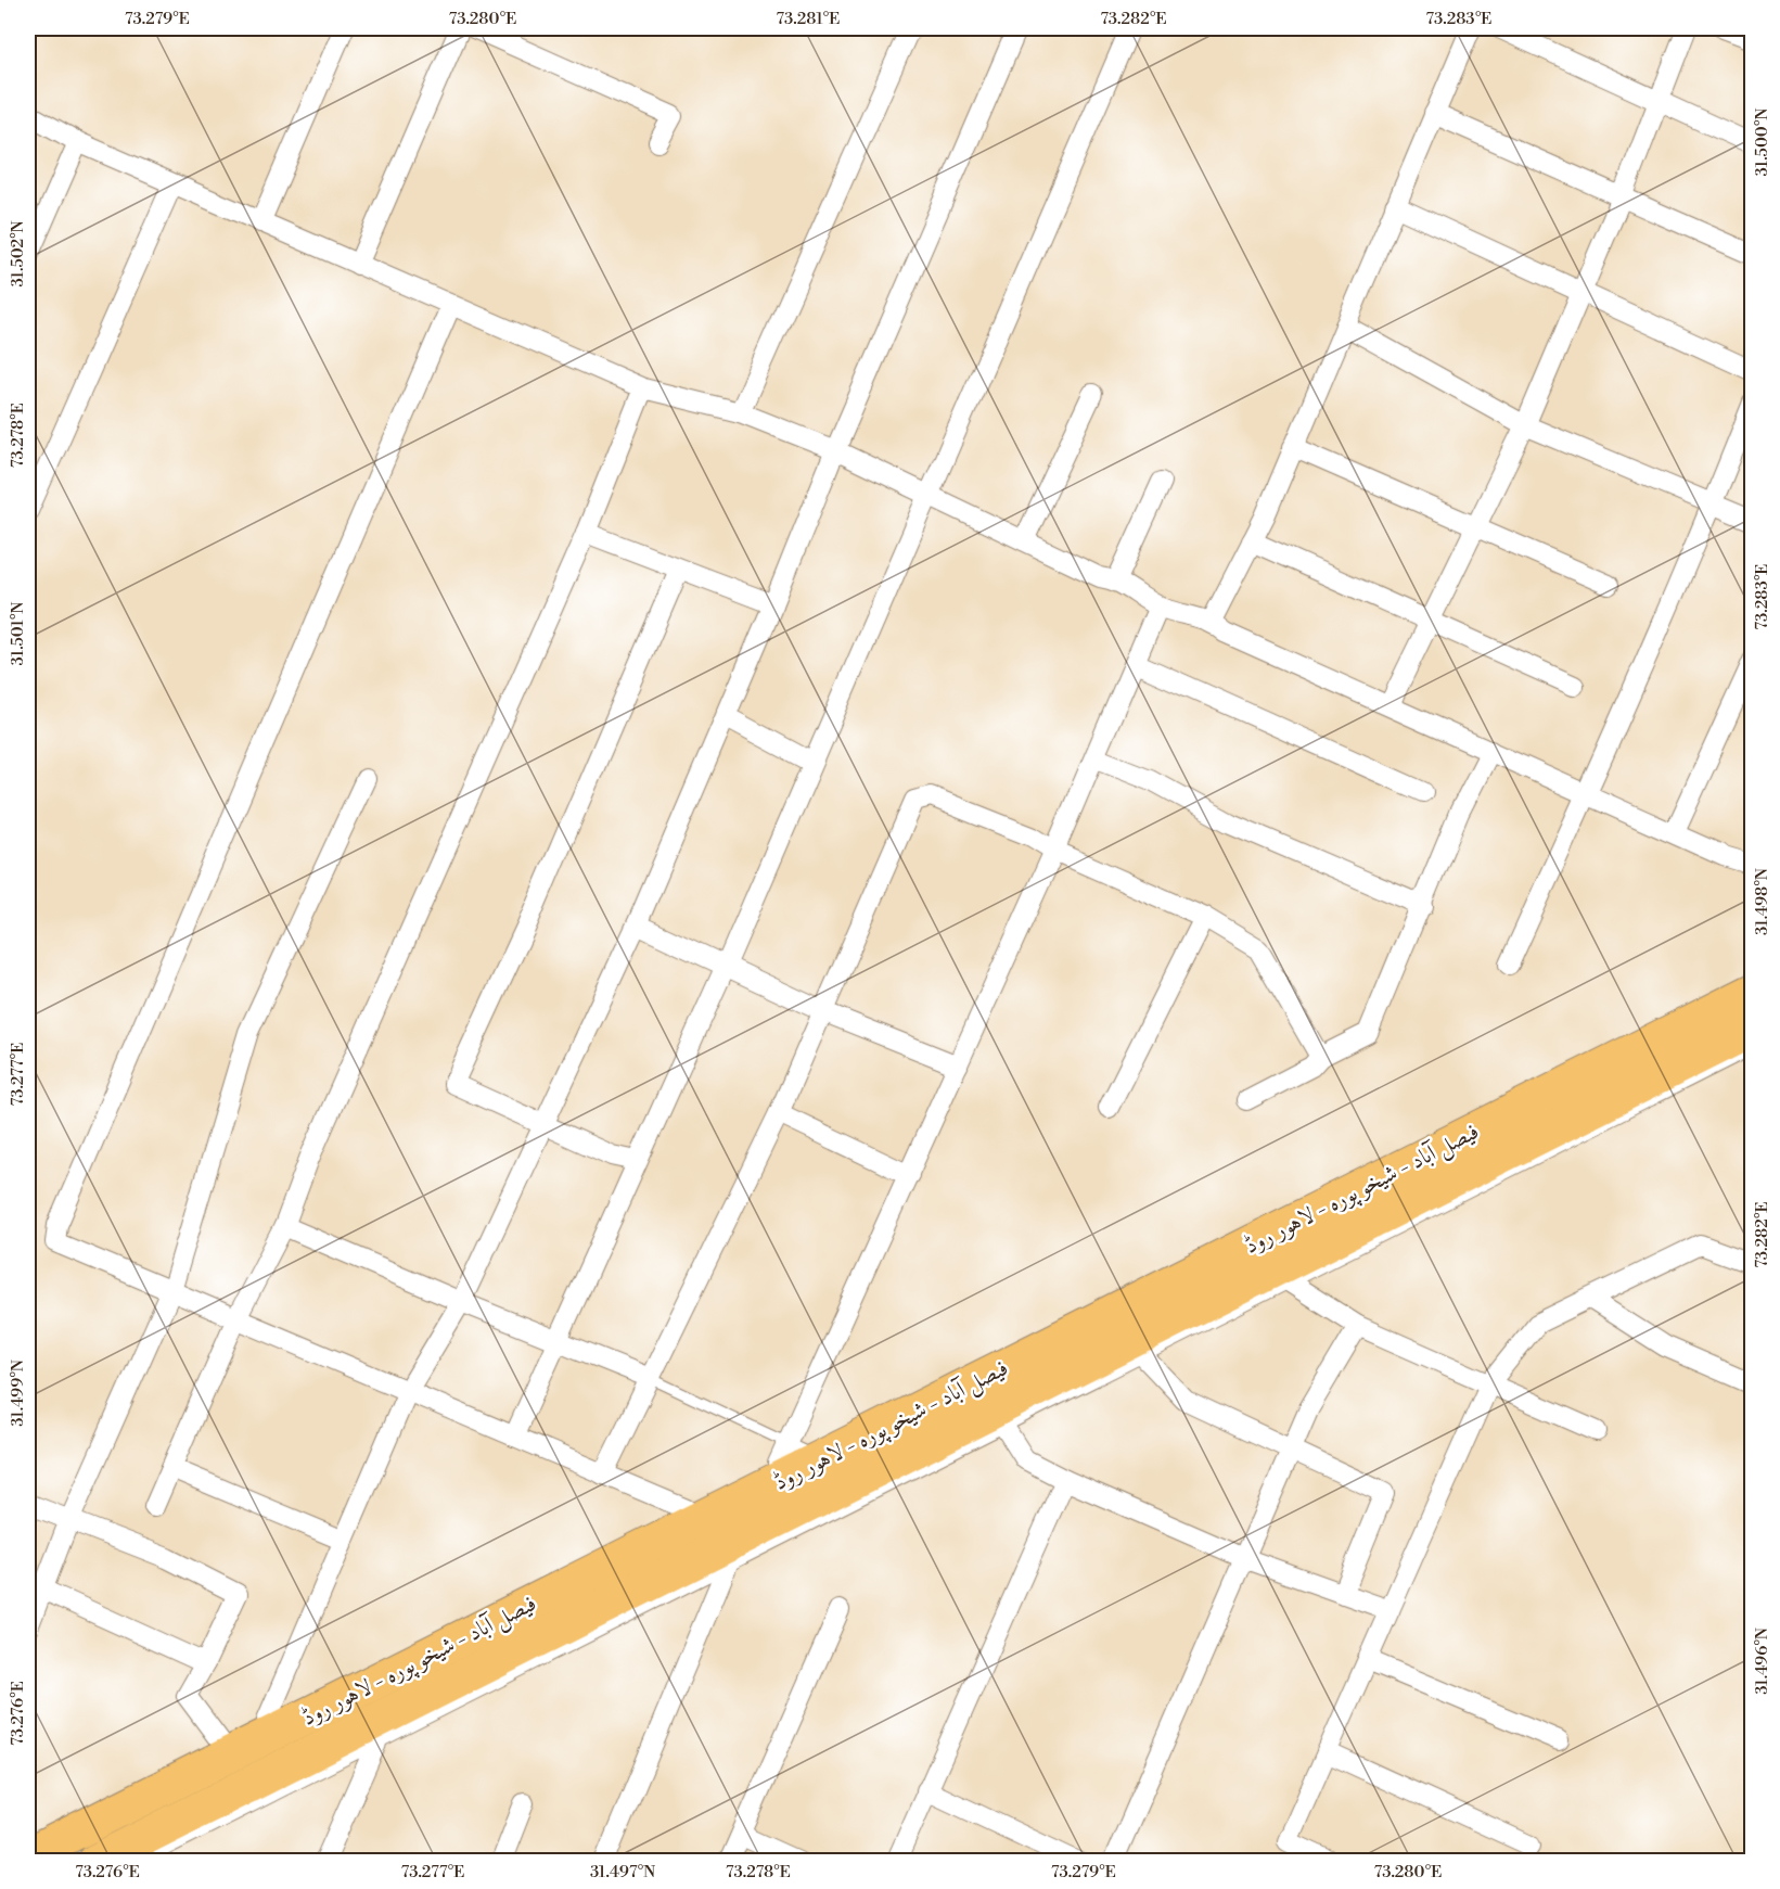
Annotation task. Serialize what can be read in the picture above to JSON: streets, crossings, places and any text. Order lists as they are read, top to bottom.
{
  "streets": {
    "highway": ["فیصل آباد - شیخو پورہ - لاہور روڈ"]
  },
  "coordinates": [
    "73.279°E",
    "73.280°E",
    "73.281°E",
    "73.282°E",
    "73.283°E",
    "31.500°N",
    "31.502°N",
    "73.278°E",
    "31.501°N",
    "31.498°N",
    "73.277°E",
    "31.499°N",
    "31.496°N",
    "73.276°E",
    "31.497°N"
  ]
}
